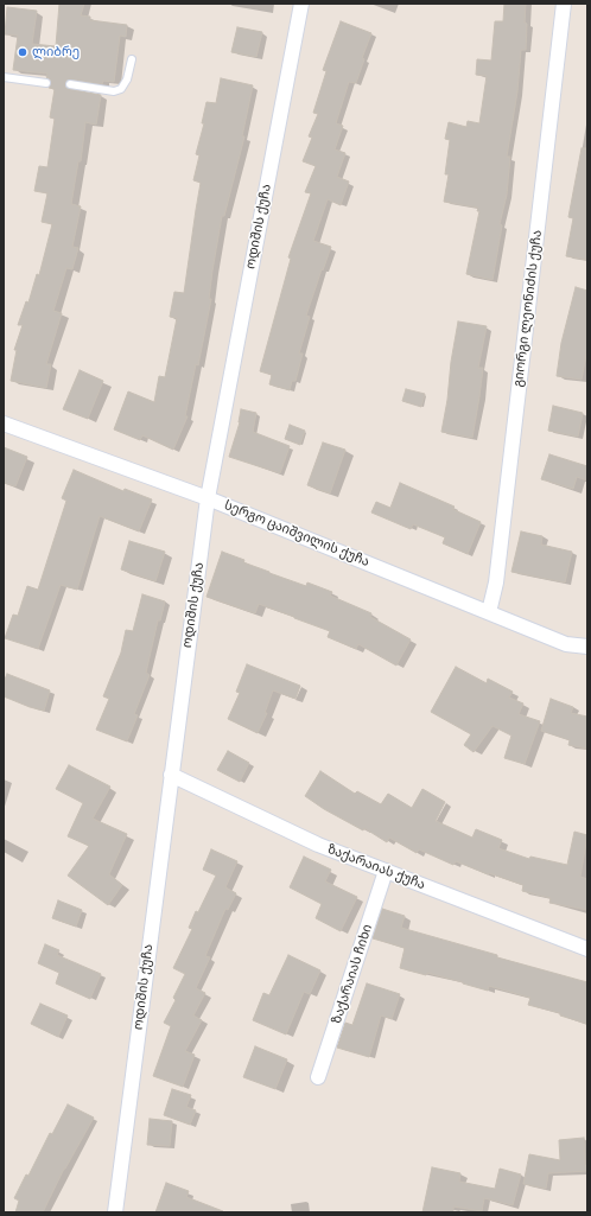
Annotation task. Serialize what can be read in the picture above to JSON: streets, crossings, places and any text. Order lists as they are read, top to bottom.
{
  "streets": {
    "street": [
      "ოდიშის ქუჩა",
      "გიორგი ლეონიძის ქუჩა",
      "სერგო ცაიშვილის ქუჩა",
      "ზაქარაიას ქუჩა",
      "ზაქარაიას ჩიხი"
    ]
  },
  "crossings": [
    ["ოდიშის ქუჩა", "სერგო ცაიშვილის ქუჩა"],
    ["ოდიშის ქუჩა", "ზაქარაიას ქუჩა"],
    ["გიორგი ლეონიძის ქუჩა", "სერგო ცაიშვილის ქუჩა"],
    ["ზაქარაიას ქუჩა", "ზაქარაიას ჩიხი"]
  ],
  "places": ["ლიბრე"]
}
